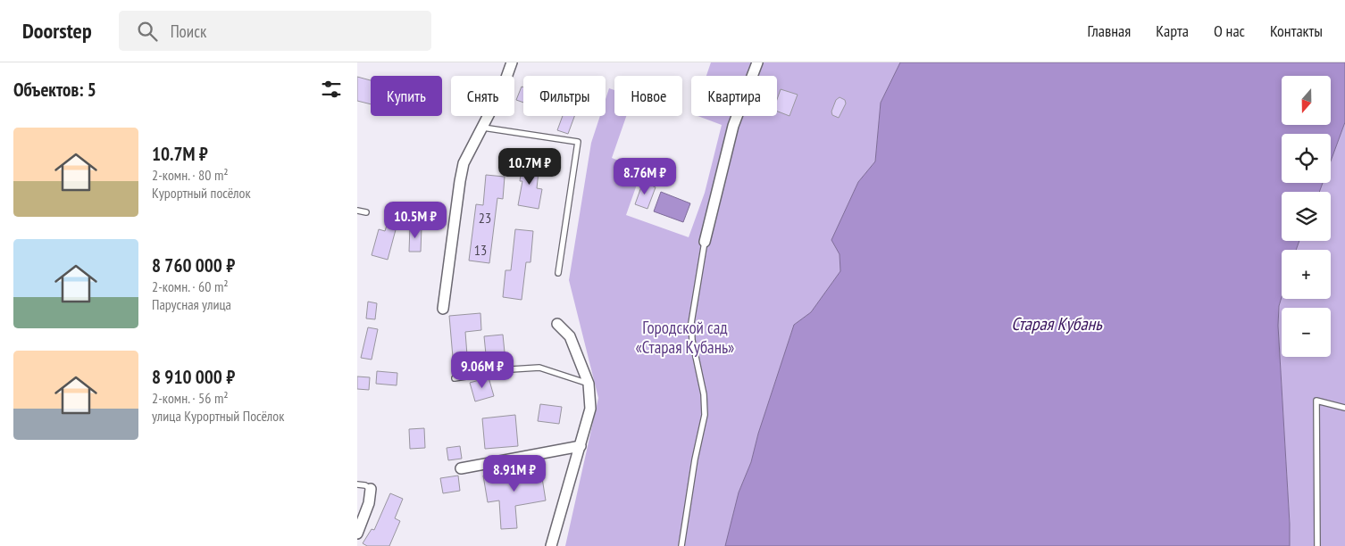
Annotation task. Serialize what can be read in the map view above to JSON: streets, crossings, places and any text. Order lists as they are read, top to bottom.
{
  "water": ["Старая Кубань"],
  "parks": ["Городской сад «Старая Кубань»"],
  "house_numbers": ["23", "13"],
  "north": "bottom",
  "page": {
    "header": "Doorstep",
    "search": "Поиск",
    "nav": [
      "Главная",
      "Карта",
      "О нас",
      "Контакты"
    ],
    "heading": "Объектов: 5",
    "map_buttons": ["+", "−"],
    "chip": [
      "Купить",
      "Снять",
      "Фильтры",
      "Новое",
      "Квартира"
    ],
    "list": [
      {
        "name": "10.7M ₽",
        "note": "2-комн. · 80 m² · Курортный посёлок"
      },
      {
        "name": "8 760 000 ₽",
        "note": "2-комн. · 60 m² · Парусная улица"
      },
      {
        "name": "8 910 000 ₽",
        "note": "2-комн. · 56 m² · улица Курортный Посёлок"
      }
    ],
    "price": [
      "10.7M ₽",
      "8.76M ₽",
      "10.5M ₽",
      "9.06M ₽",
      "8.91M ₽"
    ]
  }
}
